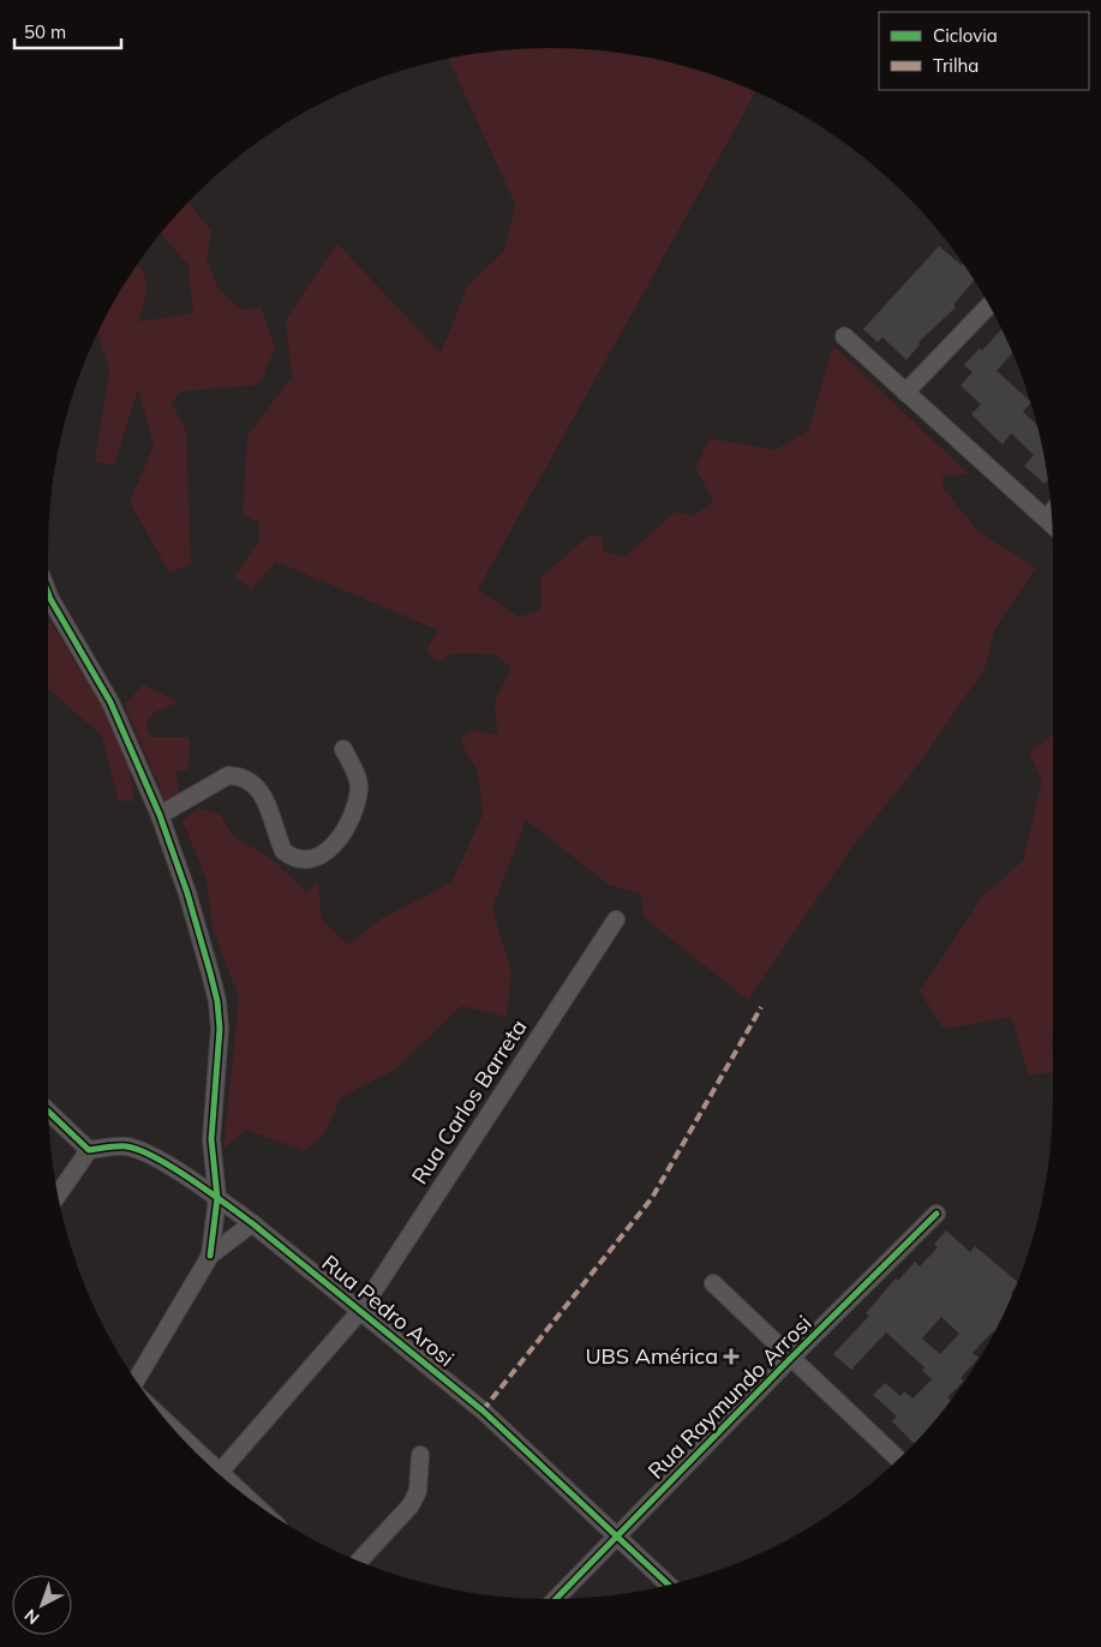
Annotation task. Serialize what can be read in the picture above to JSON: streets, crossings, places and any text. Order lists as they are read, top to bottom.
{
  "streets": {
    "street": ["Rua Carlos Barreta", "Rua Pedro Arosi", "Rua Raymundo Arrosi"]
  },
  "crossings": [
    ["Rua Carlos Barreta", "Rua Pedro Arosi"],
    ["Rua Pedro Arosi", "Rua Raymundo Arrosi"]
  ],
  "places": {
    "health": ["UBS América"]
  },
  "legend": ["Ciclovia", "Trilha"],
  "scale_bar": "50 m",
  "north": "bottom left"
}
